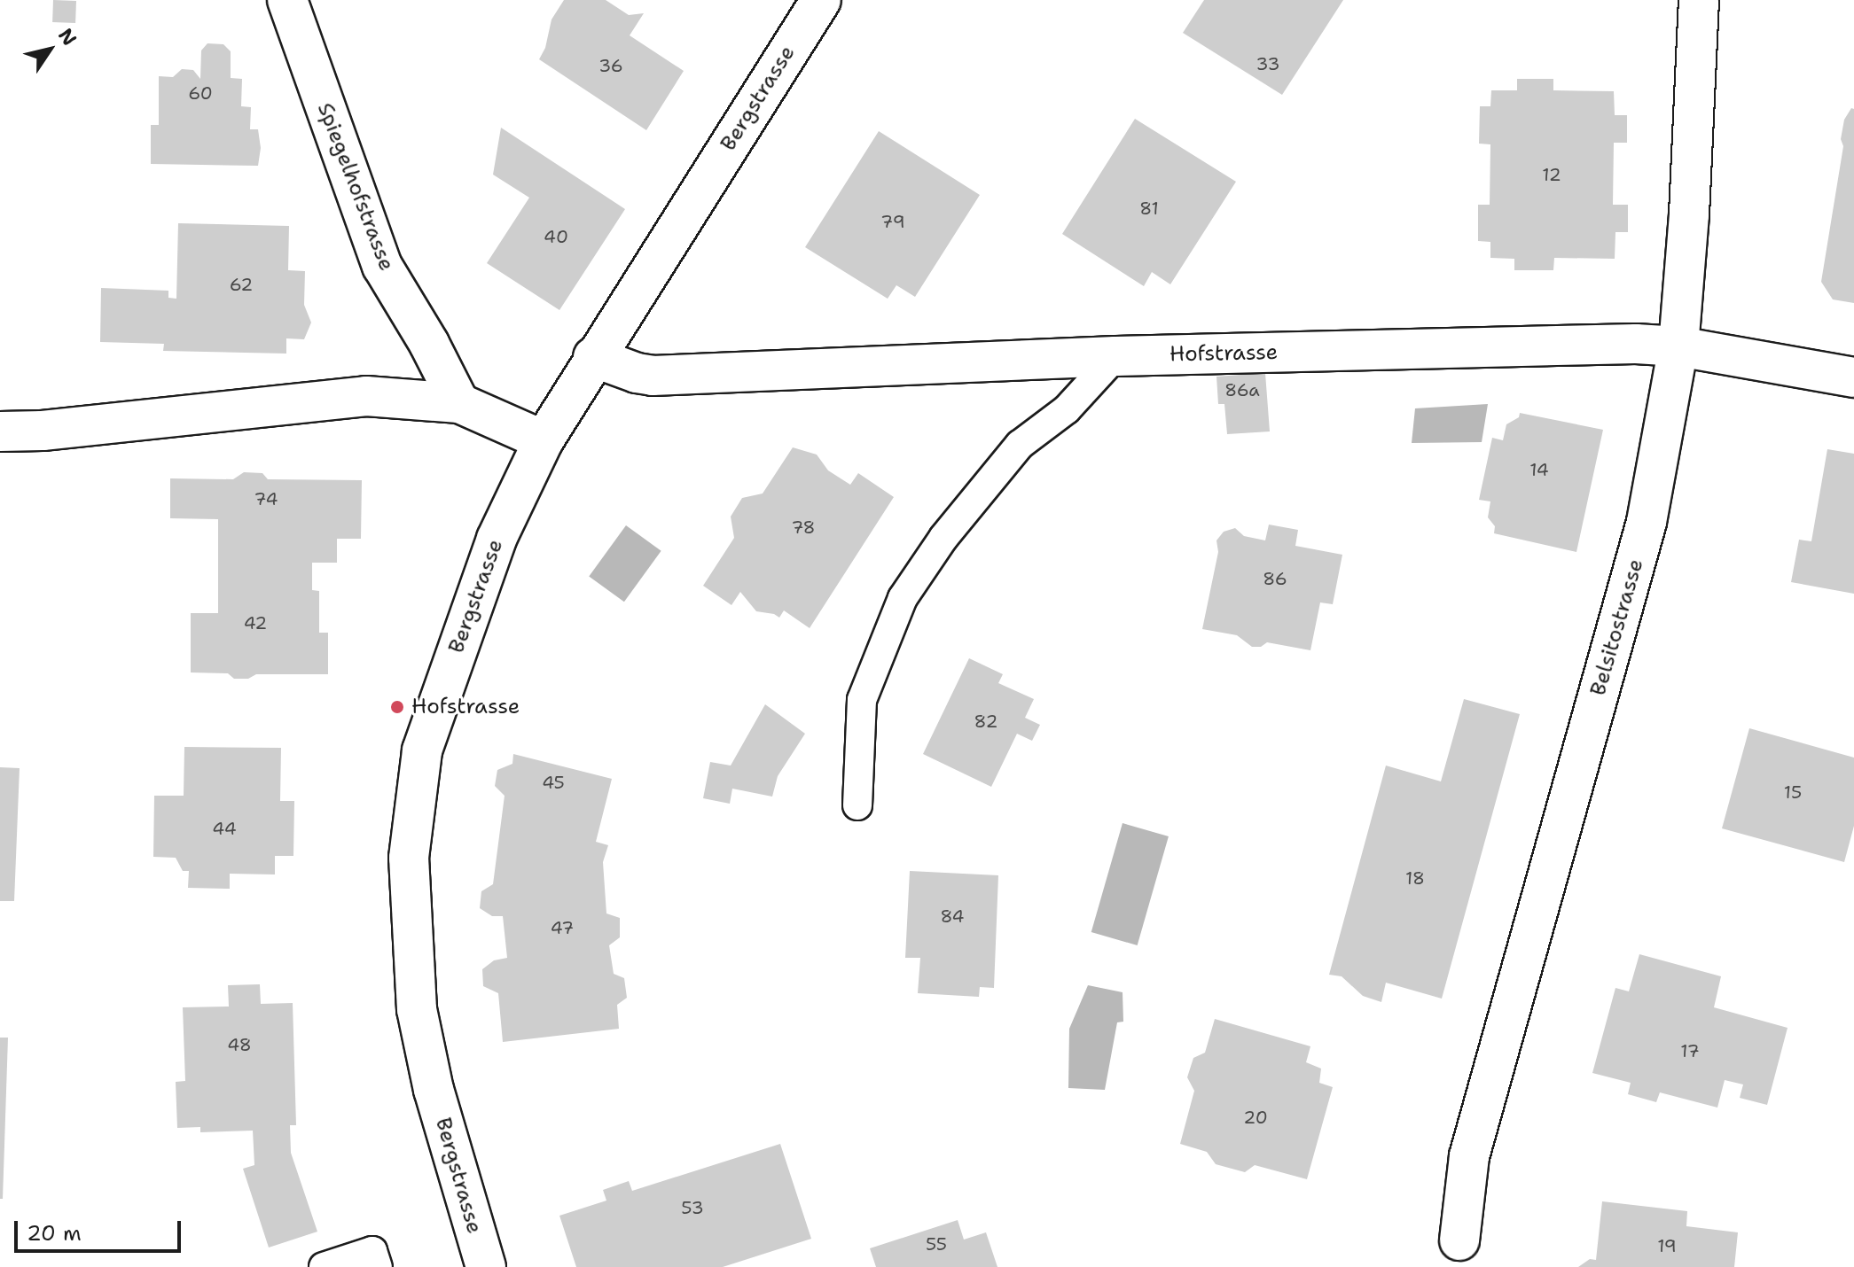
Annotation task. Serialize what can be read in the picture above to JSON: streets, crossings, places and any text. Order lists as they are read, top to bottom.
{
  "streets": {
    "street": [
      "Bergstrasse",
      "Spiegelhofstrasse",
      "Hofstrasse",
      "Belsitostrasse"
    ]
  },
  "crossings": [
    ["Bergstrasse", "Hofstrasse"],
    ["Hofstrasse", "Belsitostrasse"]
  ],
  "places": ["Hofstrasse"],
  "house_numbers": [
    "33",
    "36",
    "60",
    "12",
    "81",
    "79",
    "40",
    "62",
    "86a",
    "14",
    "74",
    "78",
    "86",
    "42",
    "82",
    "45",
    "15",
    "44",
    "18",
    "84",
    "47",
    "48",
    "17",
    "20",
    "53",
    "55",
    "19"
  ],
  "scale_bar": "20 m",
  "north": "top right"
}
